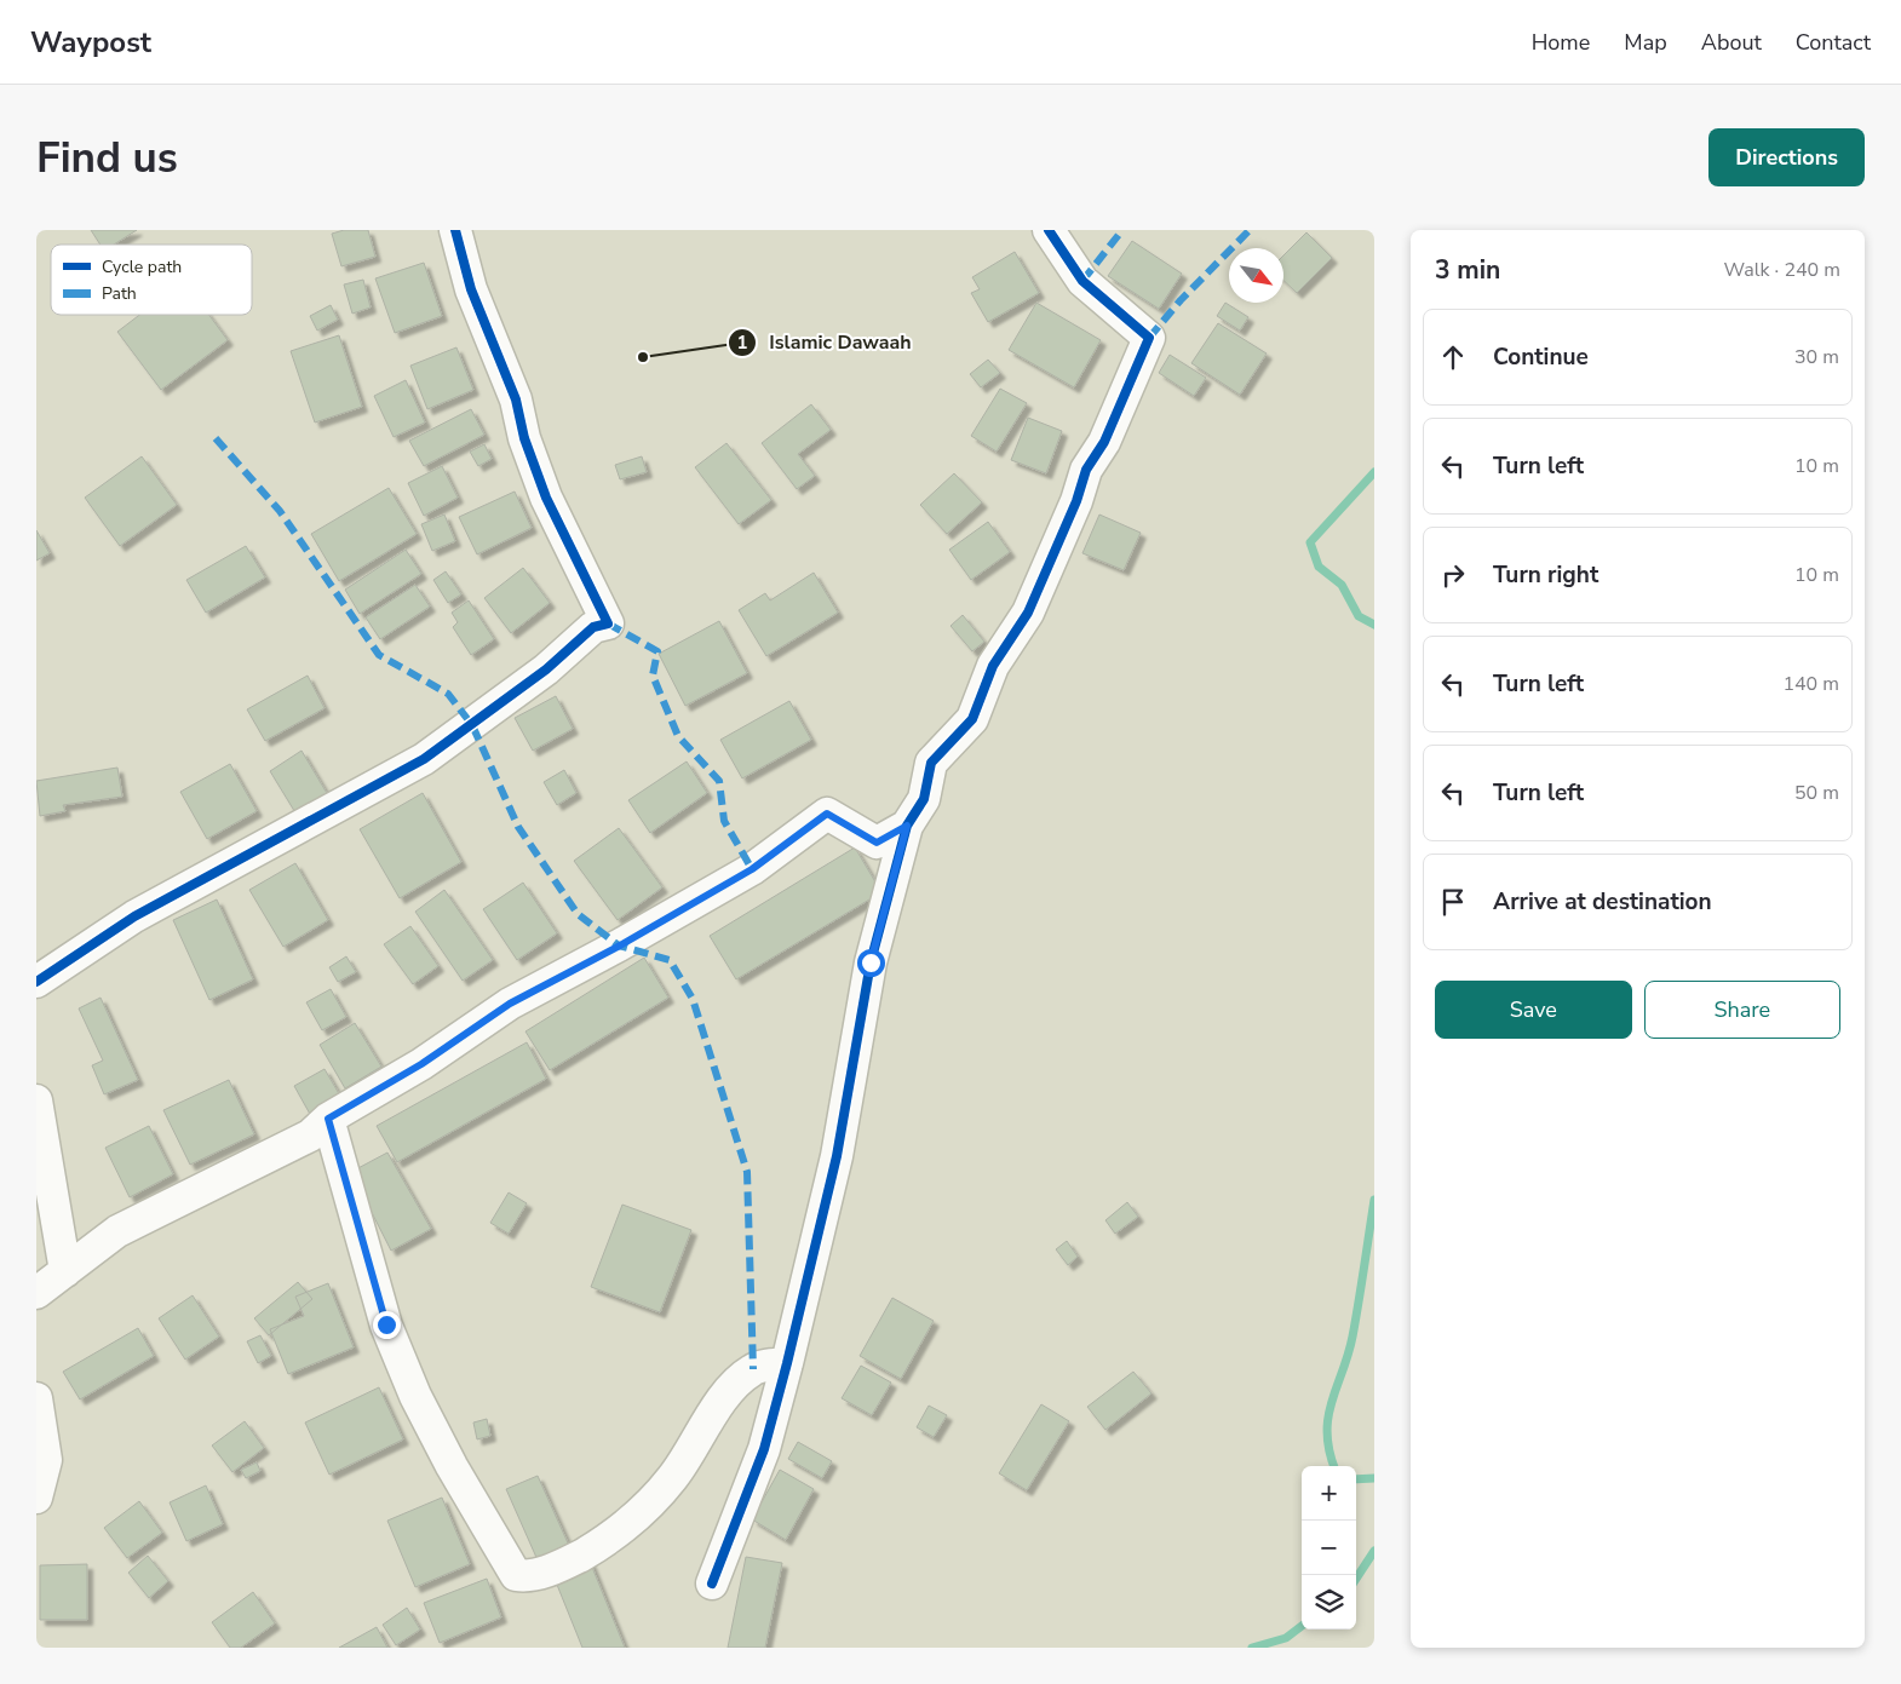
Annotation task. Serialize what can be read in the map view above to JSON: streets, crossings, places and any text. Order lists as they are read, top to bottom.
{
  "places": ["Islamic Dawaah"],
  "legend": ["Cycle path", "Path"],
  "north": "bottom right",
  "page": {
    "header": "Waypost",
    "nav": [
      "Home",
      "Map",
      "About",
      "Contact"
    ],
    "buttons": [
      "Directions",
      ["Save", "Share"]
    ],
    "title": "Find us",
    "heading": ["3 min", "Walk · 240 m"],
    "list": [
      ["Continue", "30 m"],
      ["Turn left", "10 m"],
      ["Turn right", "10 m"],
      ["Turn left", "140 m"],
      ["Turn left", "50 m"],
      "Arrive at destination"
    ],
    "map_buttons": ["+", "−"]
  }
}
